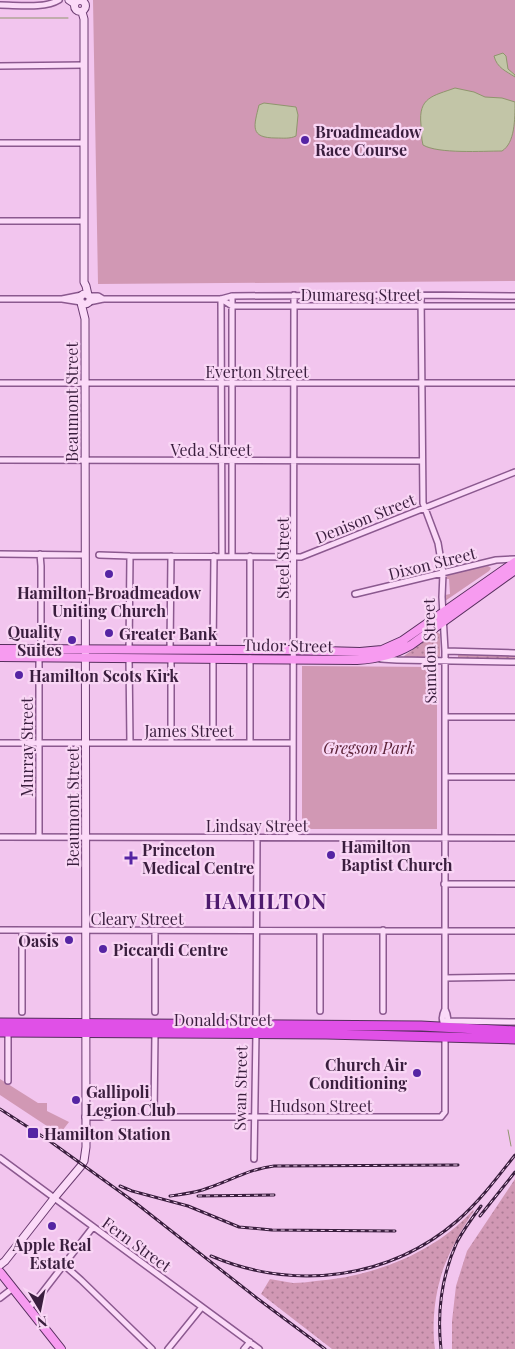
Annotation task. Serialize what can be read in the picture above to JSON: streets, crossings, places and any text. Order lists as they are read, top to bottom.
{
  "streets": {
    "highway": ["Samdon Street", "Donald Street"],
    "main road": ["Tudor Street"],
    "street": [
      "Dumaresq Street",
      "Everton Street",
      "Beaumont Street",
      "Veda Street",
      "Denison Street",
      "Steel Street",
      "Dixon Street",
      "James Street",
      "Murray Street",
      "Lindsay Street",
      "Cleary Street",
      "Swan Street",
      "Hudson Street",
      "Fern Street"
    ]
  },
  "crossings": [
    ["Dumaresq Street", "Beaumont Street"],
    ["Dumaresq Street", "Steel Street"],
    ["Dumaresq Street", "Samdon Street"],
    ["Everton Street", "Beaumont Street"],
    ["Everton Street", "Steel Street"],
    ["Everton Street", "Samdon Street"],
    ["Beaumont Street", "Veda Street"],
    ["Beaumont Street", "Tudor Street"],
    ["Beaumont Street", "James Street"],
    ["Beaumont Street", "Lindsay Street"],
    ["Beaumont Street", "Cleary Street"],
    ["Beaumont Street", "Donald Street"],
    ["Beaumont Street", "Hudson Street"],
    ["Beaumont Street", "Fern Street"],
    ["Veda Street", "Steel Street"],
    ["Veda Street", "Samdon Street"],
    ["Denison Street", "Steel Street"],
    ["Denison Street", "Samdon Street"],
    ["Steel Street", "Tudor Street"],
    ["Steel Street", "James Street"],
    ["Steel Street", "Lindsay Street"],
    ["Dixon Street", "Samdon Street"],
    ["Tudor Street", "Samdon Street"],
    ["Tudor Street", "Murray Street"],
    ["Samdon Street", "Lindsay Street"],
    ["Samdon Street", "Cleary Street"],
    ["Samdon Street", "Donald Street"],
    ["Samdon Street", "Hudson Street"],
    ["James Street", "Murray Street"],
    ["Murray Street", "Lindsay Street"],
    ["Lindsay Street", "Swan Street"],
    ["Cleary Street", "Swan Street"],
    ["Donald Street", "Swan Street"],
    ["Swan Street", "Hudson Street"]
  ],
  "districts": ["HAMILTON"],
  "parks": ["Gregson Park"],
  "places": {
    "other": [
      "Broadmeadow Race Course",
      "Hamilton-Broadmeadow Uniting Church",
      "Greater Bank",
      "Quality Suites",
      "Hamilton Scots Kirk",
      "Hamilton Baptist Church",
      "Oasis",
      "Piccardi Centre",
      "Church Air Conditioning",
      "Gallipoli Legion Club",
      "Apple Real Estate"
    ],
    "health": ["Princeton Medical Centre"],
    "transit": ["Hamilton Station"]
  },
  "north": "bottom"
}
